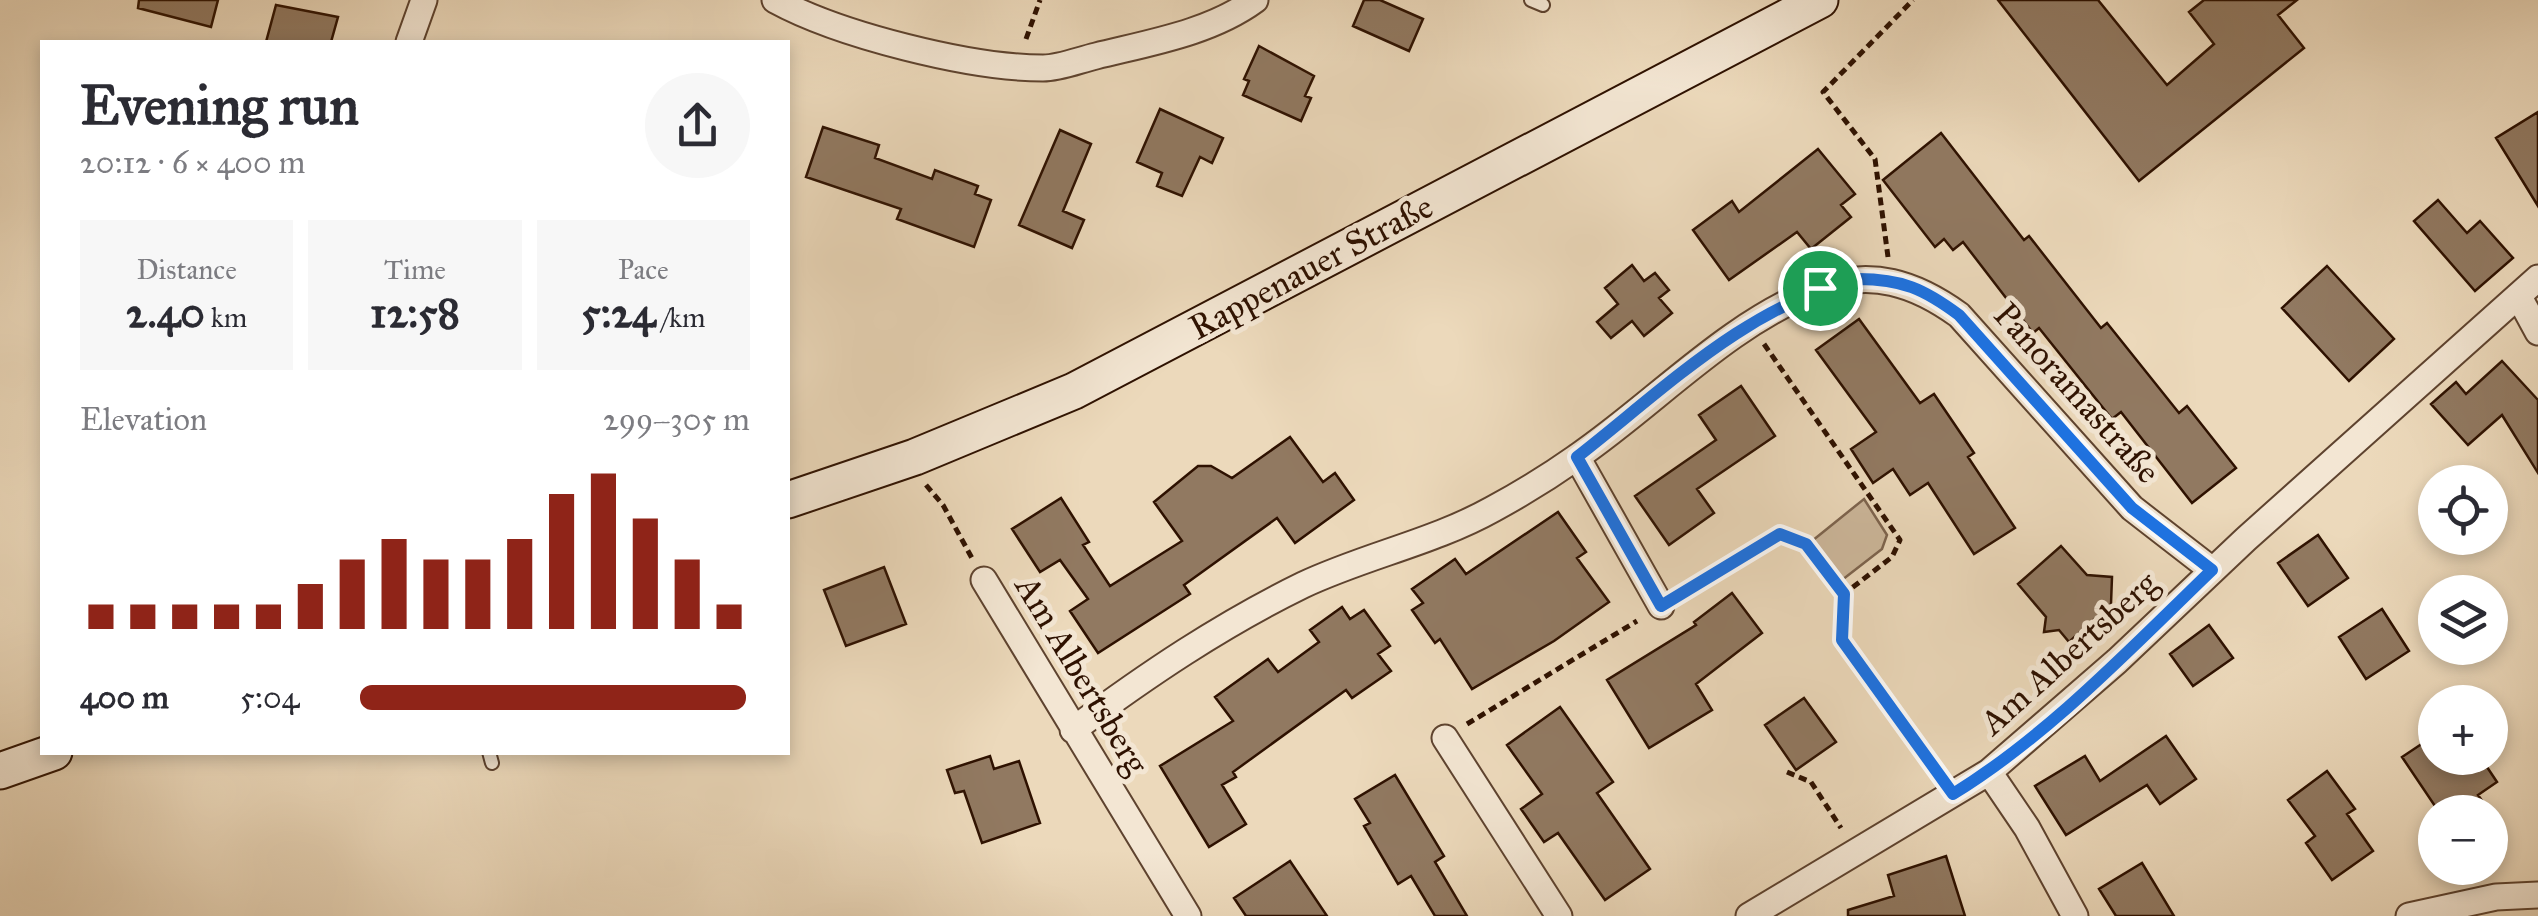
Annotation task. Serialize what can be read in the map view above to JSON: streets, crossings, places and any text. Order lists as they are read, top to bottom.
{
  "streets": {
    "street": ["Rappenauer Straße", "Panoramastraße", "Am Albertsberg"]
  },
  "crossings": [
    ["Panoramastraße", "Am Albertsberg"]
  ],
  "page": {
    "heading": ["Evening run", "20:12 · 6 × 400 m"],
    "stats": [
      ["Distance", "2.40 km"],
      ["Time", "12:58"],
      ["Pace", "5:24 /km"]
    ],
    "chart": ["Elevation", "299–305 m"],
    "map_buttons": ["+", "−"],
    "list": [
      {
        "name": "400 m",
        "note": "5:04"
      }
    ]
  }
}
